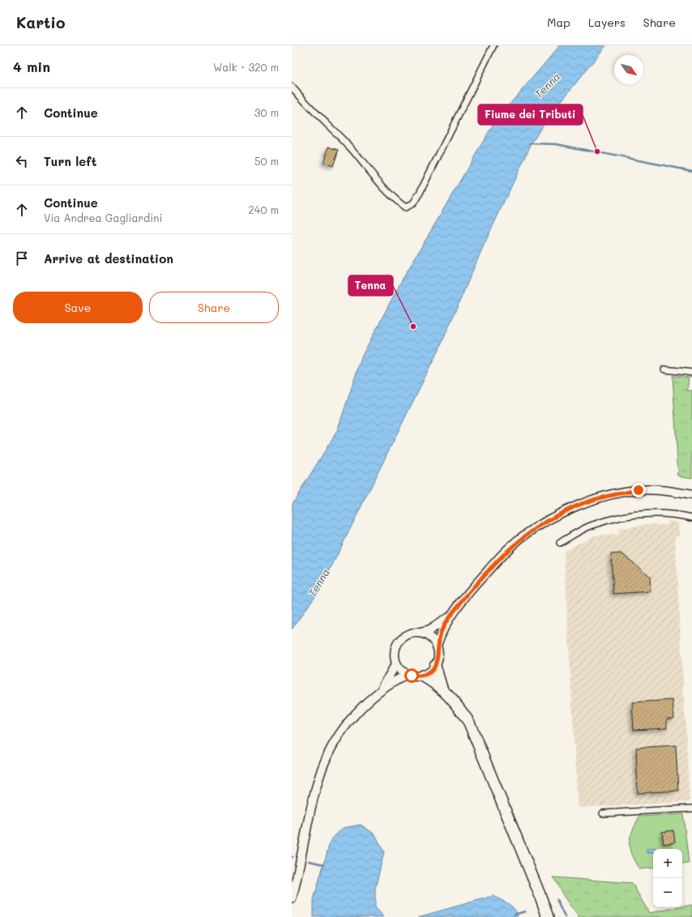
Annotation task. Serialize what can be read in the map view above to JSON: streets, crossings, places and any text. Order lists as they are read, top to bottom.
{
  "water": ["Tenna"],
  "places": ["Fiume dei Tributi", "Tenna"],
  "north": "bottom right",
  "page": {
    "header": "Kartio",
    "nav": ["Map", "Layers", "Share"],
    "heading": ["4 min", "Walk · 320 m"],
    "list": [
      ["Continue", "30 m"],
      ["Turn left", "50 m"],
      ["Continue", "Via Andrea Gagliardini", "240 m"],
      "Arrive at destination"
    ],
    "buttons": ["Save", "Share"],
    "map_buttons": ["+", "−"]
  }
}
